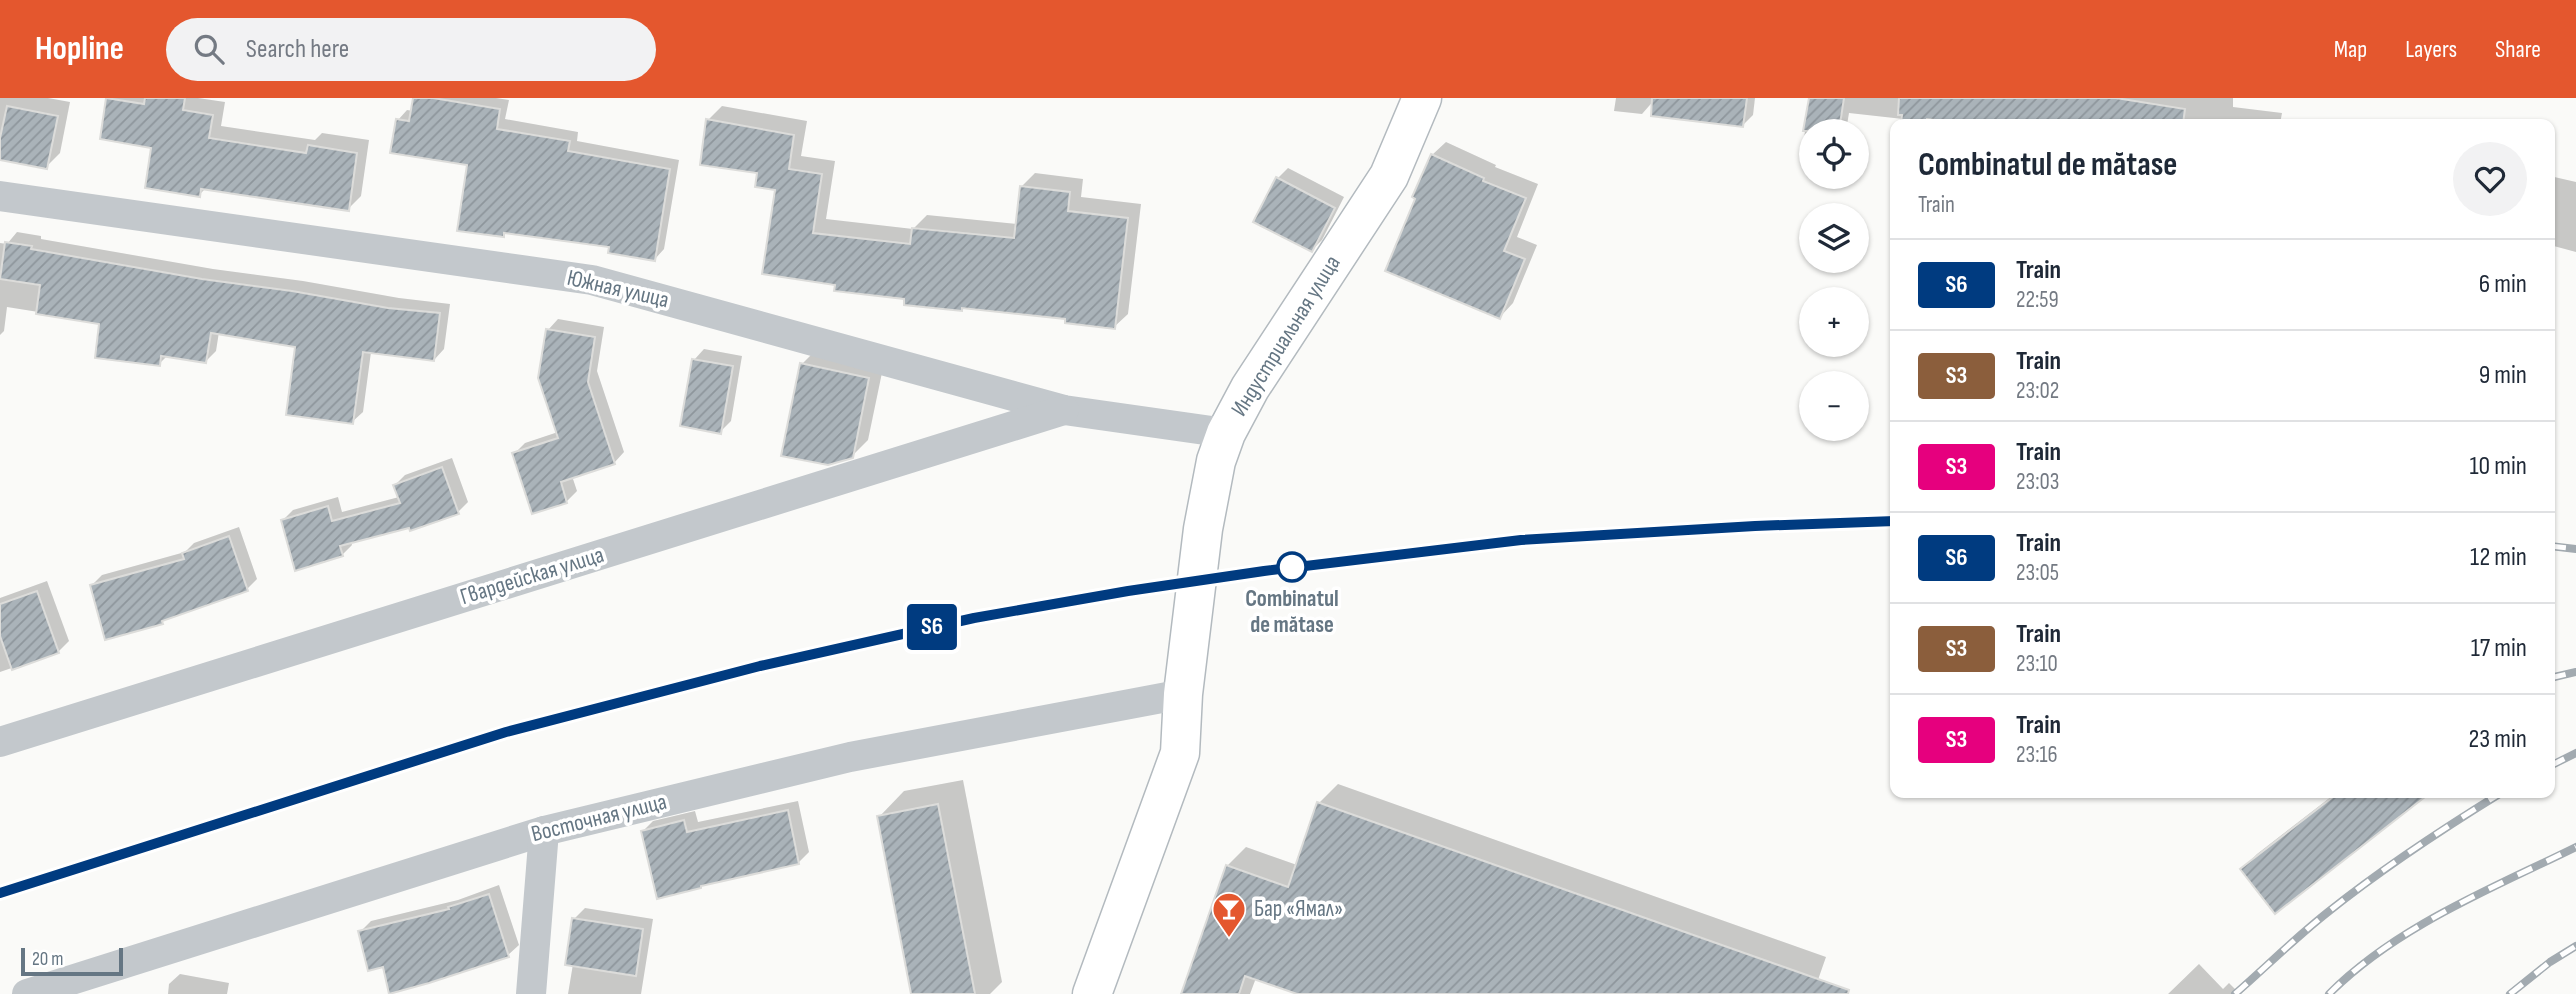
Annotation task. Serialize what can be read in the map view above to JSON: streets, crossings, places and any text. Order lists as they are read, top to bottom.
{
  "streets": {
    "street": [
      "Южная улица",
      "Индустриальная улица",
      "Гвардейская улица",
      "Восточная улица"
    ]
  },
  "crossings": [
    ["Южная улица", "Индустриальная улица"],
    ["Южная улица", "Гвардейская улица"],
    ["Индустриальная улица", "Восточная улица"]
  ],
  "places": {
    "other": ["Combinatul de mătase"],
    "bar": ["Бар «Ямал»"]
  },
  "scale_bar": "20 m",
  "page": {
    "header": "Hopline",
    "search": "Search here",
    "nav": ["Map", "Layers", "Share"],
    "on_map": "S6",
    "map_buttons": ["+", "−"],
    "heading": ["Combinatul de mătase", "Train"],
    "list": [
      {
        "mark": "S6",
        "name": "Train",
        "note": "22:59",
        "value": "6 min"
      },
      {
        "mark": "S3",
        "name": "Train",
        "note": "23:02",
        "value": "9 min"
      },
      {
        "mark": "S3",
        "name": "Train",
        "note": "23:03",
        "value": "10 min"
      },
      {
        "mark": "S6",
        "name": "Train",
        "note": "23:05",
        "value": "12 min"
      },
      {
        "mark": "S3",
        "name": "Train",
        "note": "23:10",
        "value": "17 min"
      },
      {
        "mark": "S3",
        "name": "Train",
        "note": "23:16",
        "value": "23 min"
      }
    ],
    "scale": "20 m"
  }
}
